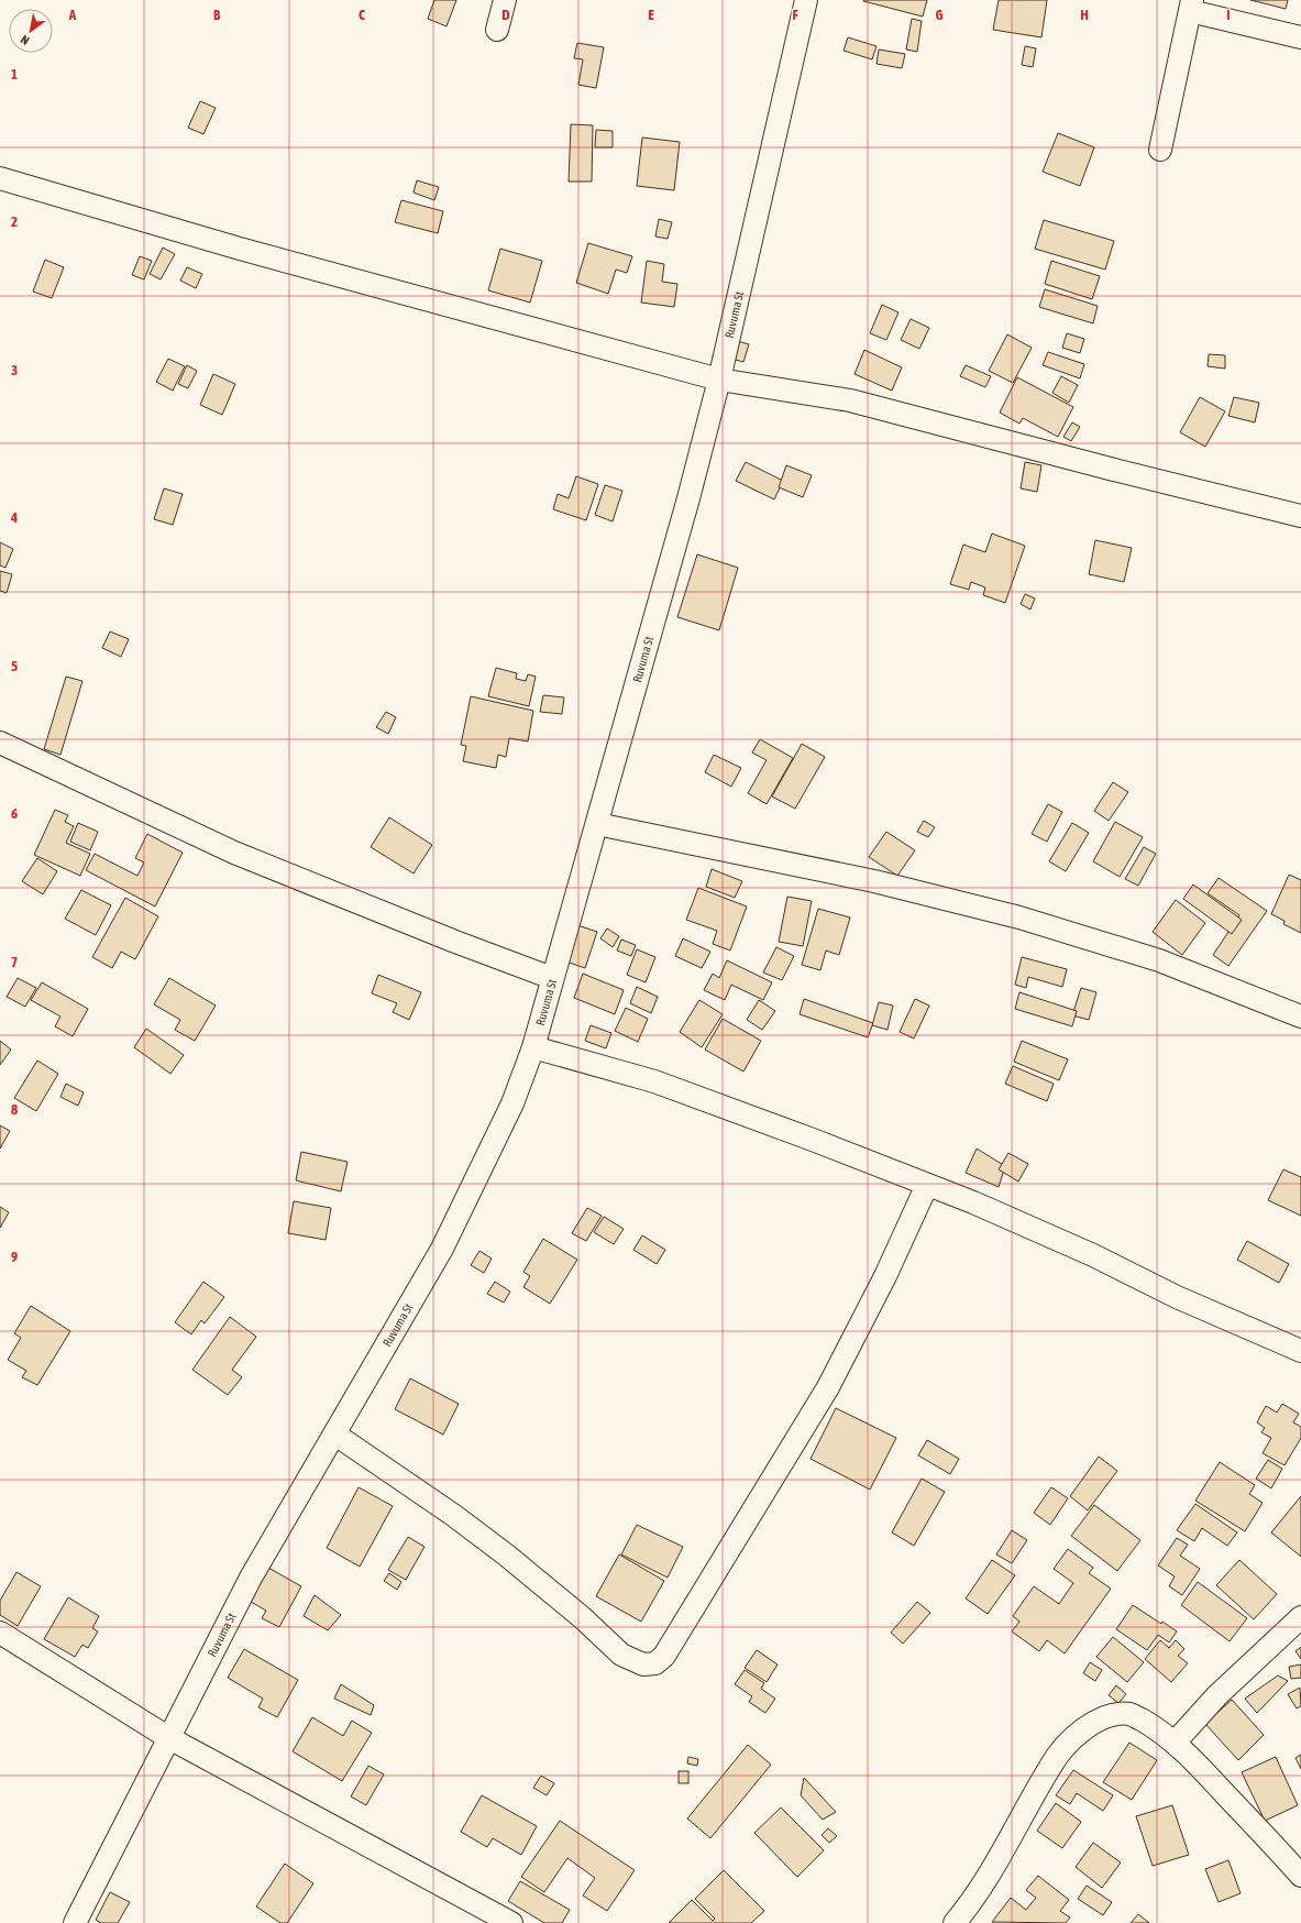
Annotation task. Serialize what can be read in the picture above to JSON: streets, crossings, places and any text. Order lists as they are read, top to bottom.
{
  "streets": {
    "street": ["Ruvuma St"]
  },
  "north": "bottom left",
  "grid": {
    "columns": [
      "A",
      "B",
      "C",
      "D",
      "E",
      "F",
      "G",
      "H",
      "I"
    ],
    "rows": [
      "1",
      "2",
      "3",
      "4",
      "5",
      "6",
      "7",
      "8",
      "9"
    ]
  }
}
